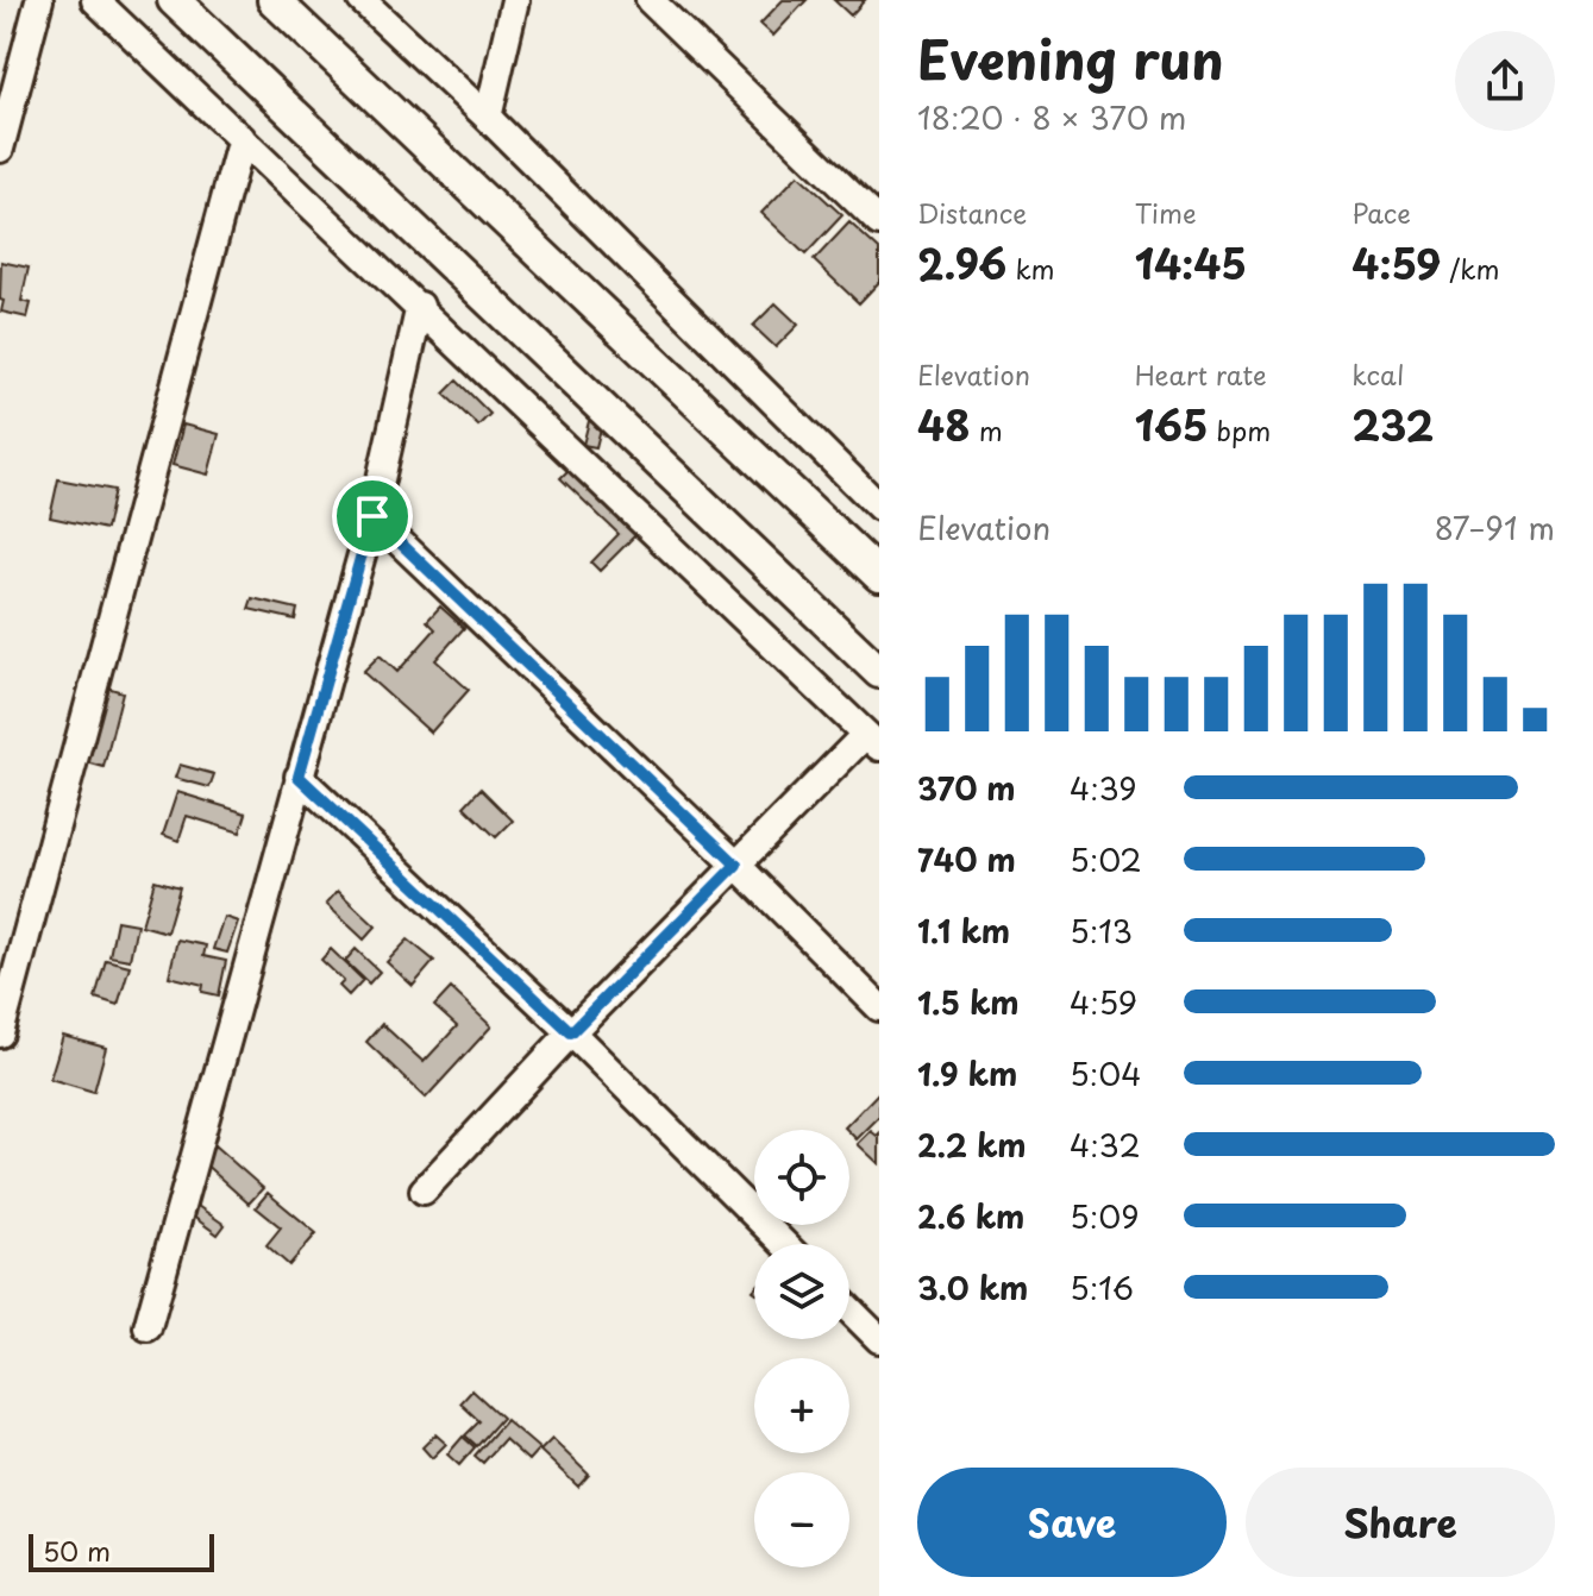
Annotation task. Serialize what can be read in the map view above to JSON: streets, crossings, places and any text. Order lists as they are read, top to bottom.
{
  "scale_bar": "50 m",
  "page": {
    "heading": ["Evening run", "18:20 · 8 × 370 m"],
    "stats": [
      ["Distance", "2.96 km"],
      ["Time", "14:45"],
      ["Pace", "4:59 /km"],
      ["Elevation", "48 m"],
      ["Heart rate", "165 bpm"],
      ["kcal", "232"]
    ],
    "chart": ["Elevation", "87–91 m"],
    "list": [
      {
        "name": "370 m",
        "note": "4:39"
      },
      {
        "name": "740 m",
        "note": "5:02"
      },
      {
        "name": "1.1 km",
        "note": "5:13"
      },
      {
        "name": "1.5 km",
        "note": "4:59"
      },
      {
        "name": "1.9 km",
        "note": "5:04"
      },
      {
        "name": "2.2 km",
        "note": "4:32"
      },
      {
        "name": "2.6 km",
        "note": "5:09"
      },
      {
        "name": "3.0 km",
        "note": "5:16"
      }
    ],
    "map_buttons": ["+", "−"],
    "buttons": ["Save", "Share"],
    "scale": "50 m"
  }
}
